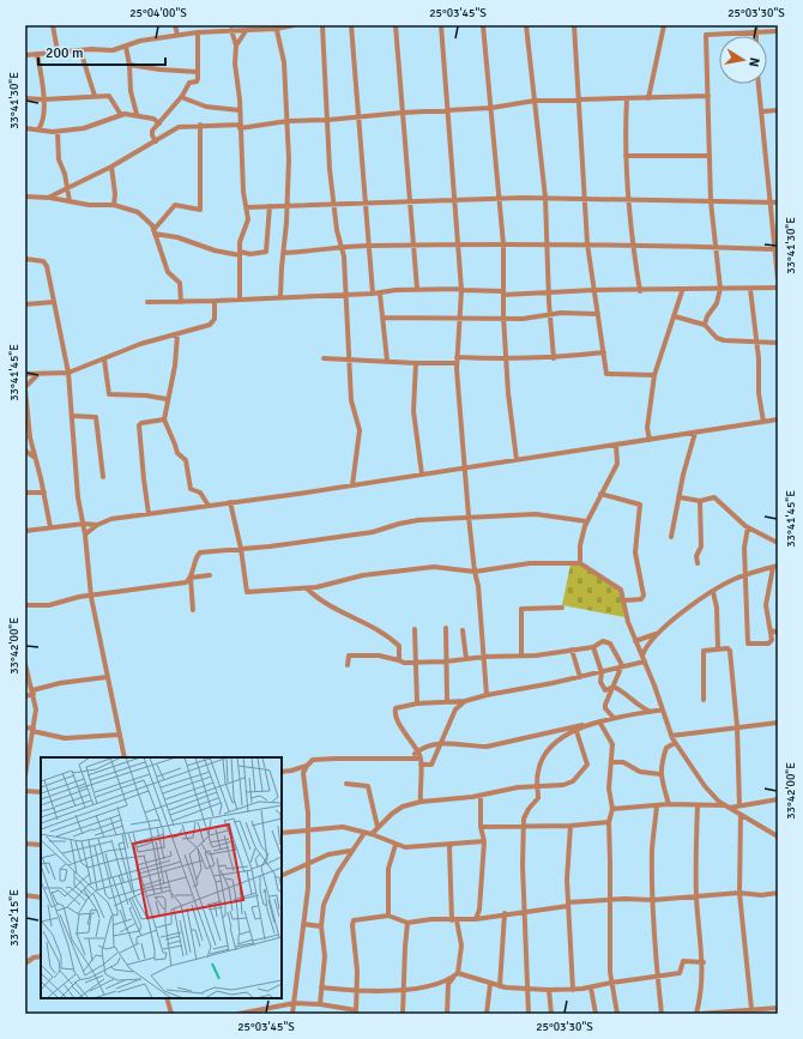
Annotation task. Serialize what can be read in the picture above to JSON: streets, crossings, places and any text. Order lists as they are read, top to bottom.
{
  "scale_bar": "200 m",
  "north": "right",
  "coordinates": [
    "25°04'00\"S",
    "25°03'45\"S",
    "25°03'30\"S",
    "33°41'30\"E",
    "33°41'45\"E",
    "33°42'00\"E",
    "33°42'15\"E"
  ]
}
